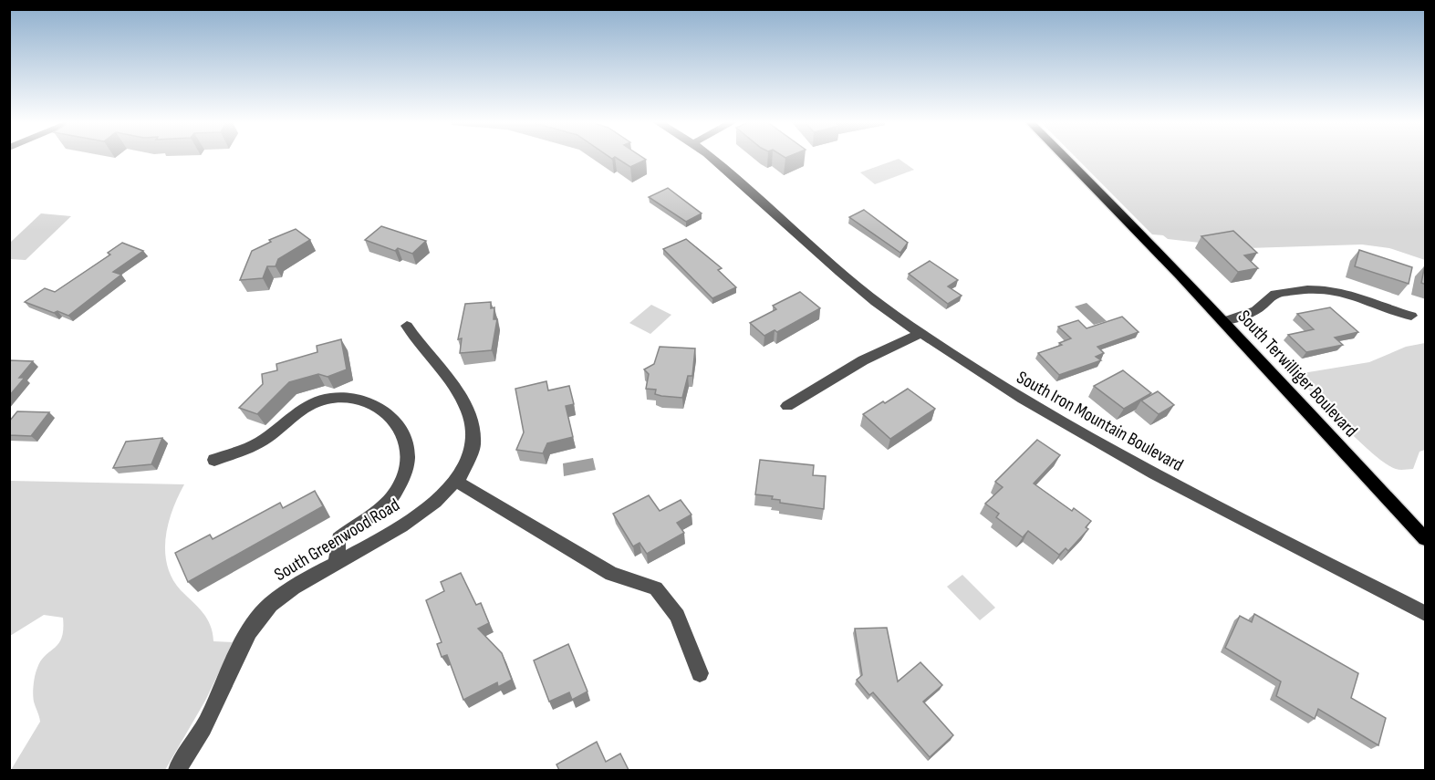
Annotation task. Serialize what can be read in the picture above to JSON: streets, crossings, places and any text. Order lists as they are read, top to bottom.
{
  "streets": {
    "main road": ["South Terwilliger Boulevard"],
    "street": ["South Iron Mountain Boulevard", "South Greenwood Road"]
  }
}
